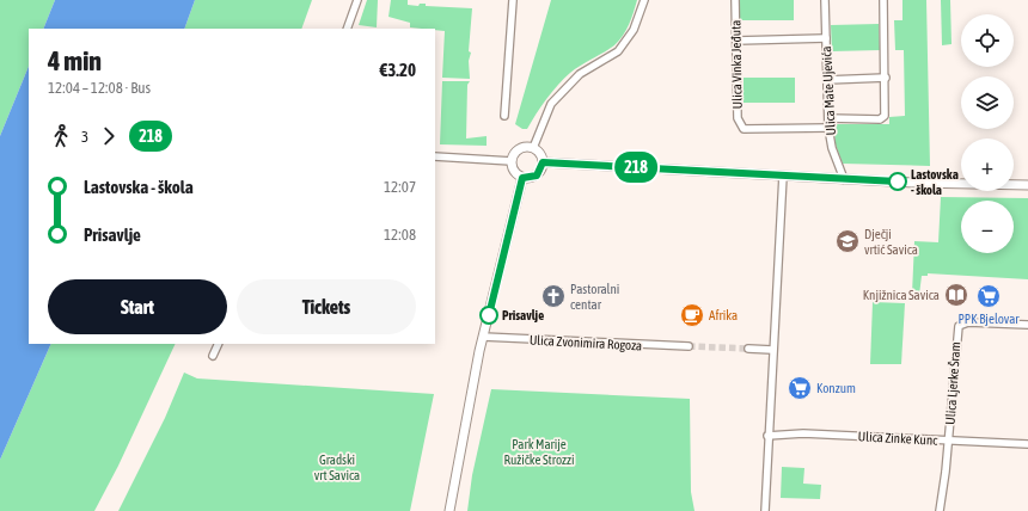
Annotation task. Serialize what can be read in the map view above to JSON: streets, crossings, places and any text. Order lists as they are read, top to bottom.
{
  "streets": {
    "street": [
      "Ulica Vinka Jeđuta",
      "Ulica Mate Ujevića",
      "Ulica Zvonimira Rogoza",
      "Ulica Ljerke Šram",
      "Ulica Zinke Kunc"
    ]
  },
  "crossings": [
    ["Ulica Vinka Jeđuta", "Ulica Mate Ujevića"],
    ["Ulica Ljerke Šram", "Ulica Zinke Kunc"]
  ],
  "parks": ["Park Marije Ružičke Strozzi", "Gradski vrt Savica"],
  "places": {
    "other": ["Lastovska - škola", "Prisavlje"],
    "school or university": ["Dječji vrtić Savica"],
    "library": ["Knjižnica Savica"],
    "church": ["Pastoralni centar"],
    "supermarket": ["PPK Bjelovar", "Konzum"],
    "cafe": ["Afrika"]
  },
  "lines": ["bus line 218"],
  "page": {
    "on_map": "218",
    "map_buttons": ["+", "−"],
    "heading": ["4 min", "12:04 – 12:08 · Bus", "€3.20"],
    "legs": ["3", "218"],
    "list": [
      {
        "name": "Lastovska - škola",
        "value": "12:07"
      },
      {
        "name": "Prisavlje",
        "value": "12:08"
      }
    ],
    "buttons": ["Start", "Tickets"]
  }
}
